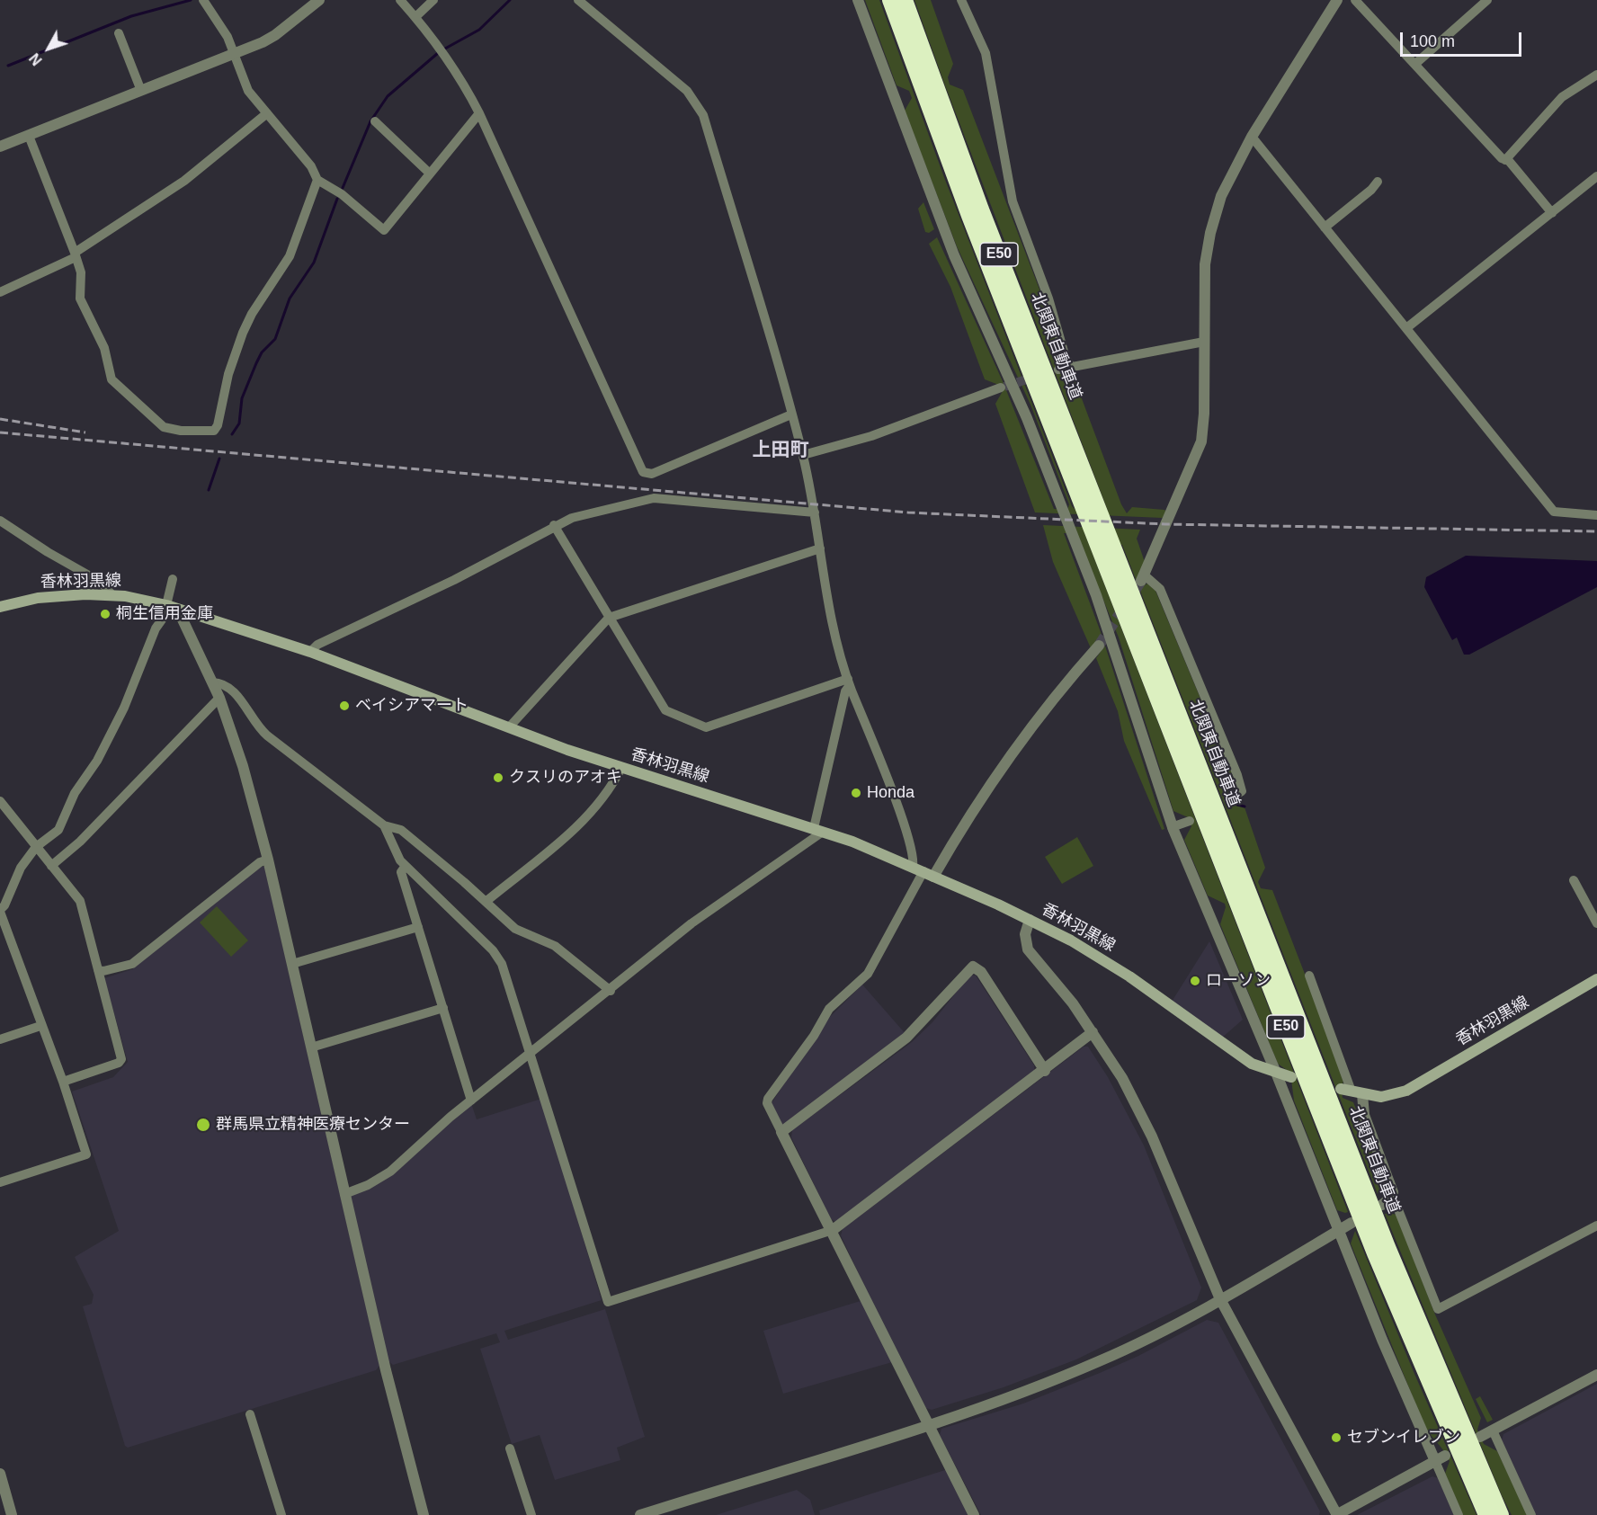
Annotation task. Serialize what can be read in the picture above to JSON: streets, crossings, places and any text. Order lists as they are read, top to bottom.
{
  "streets": {
    "highway": ["E50", "北関東自動車道"],
    "main road": ["香林羽黒線"]
  },
  "districts": ["上田町"],
  "places": [
    "桐生信用金庫",
    "ベイシアマート",
    "クスリのアオキ",
    "Honda",
    "ローソン",
    "群馬県立精神医療センター",
    "セブンイレブン"
  ],
  "scale_bar": "100 m",
  "north": "bottom left"
}
